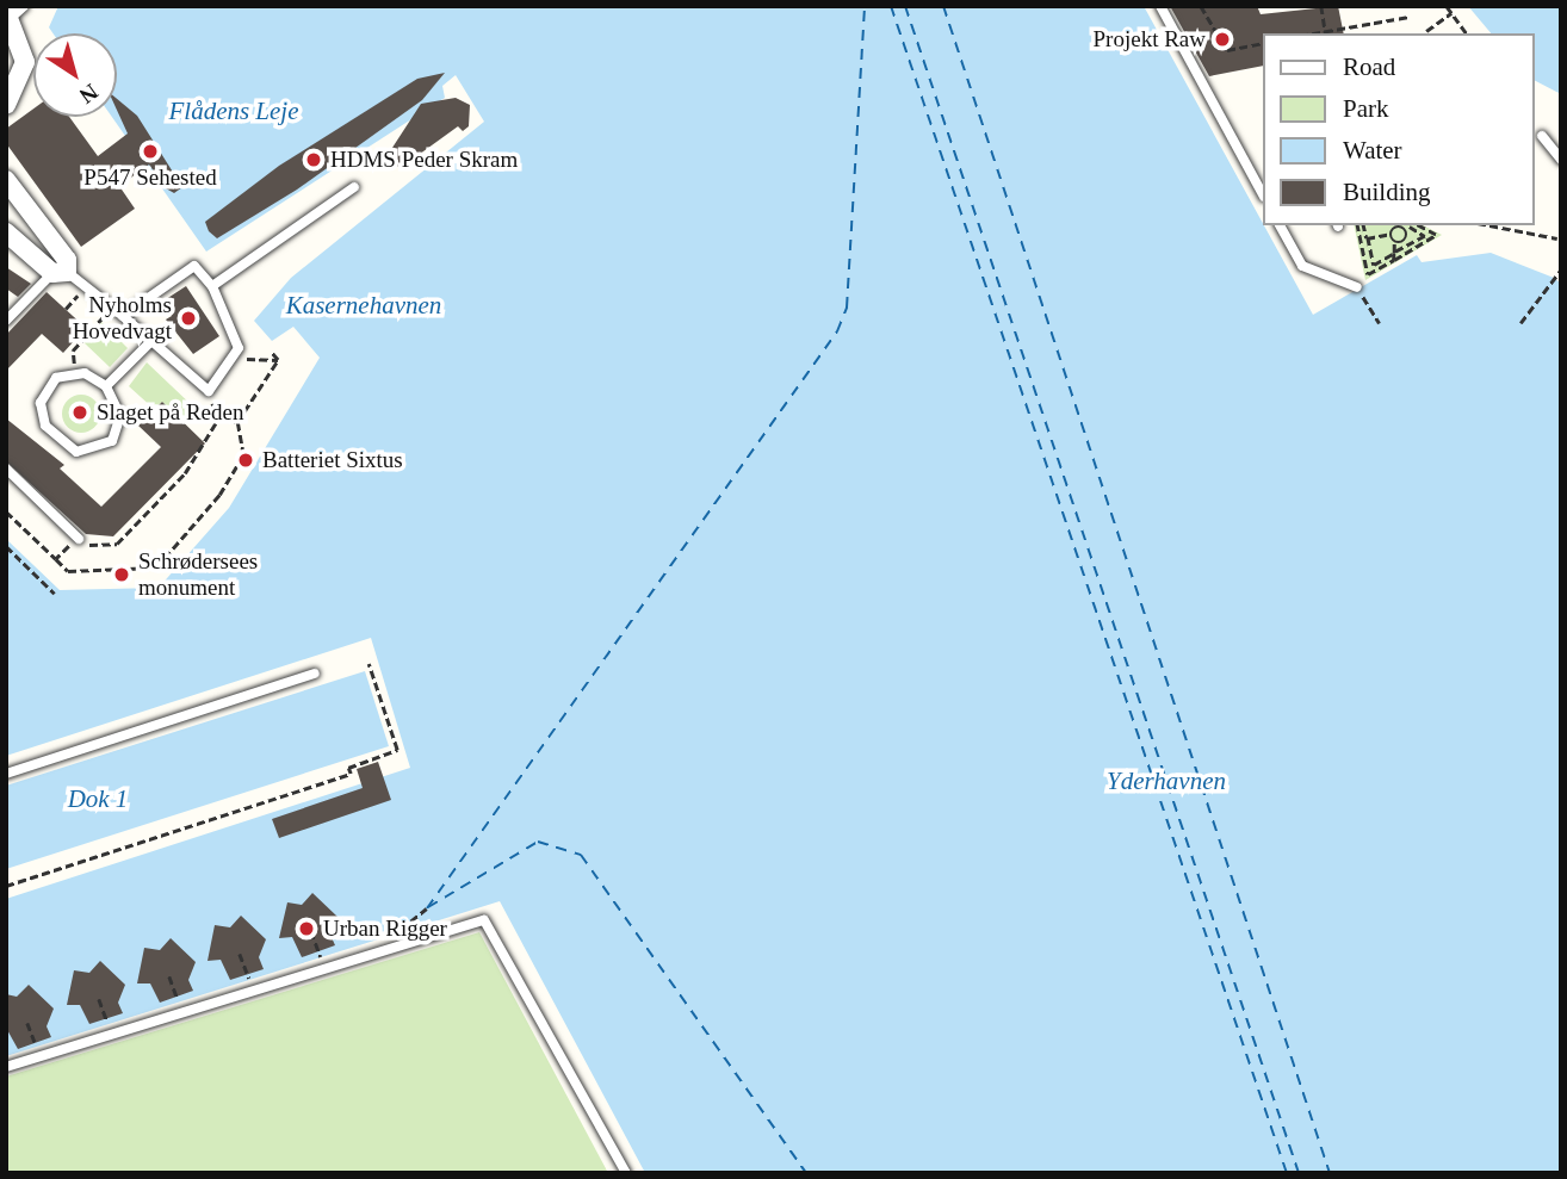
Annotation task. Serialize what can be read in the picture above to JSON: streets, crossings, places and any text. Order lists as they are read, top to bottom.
{
  "water": [
    "Flådens Leje",
    "Kasernehavnen",
    "Yderhavnen",
    "Dok 1"
  ],
  "places": [
    "Projekt Raw",
    "P547 Sehested",
    "HDMS Peder Skram",
    "Nyholms Hovedvagt",
    "Slaget på Reden",
    "Batteriet Sixtus",
    "Schrødersees monument",
    "Urban Rigger"
  ],
  "legend": [
    "Road",
    "Park",
    "Water",
    "Building"
  ],
  "north": "bottom right"
}
